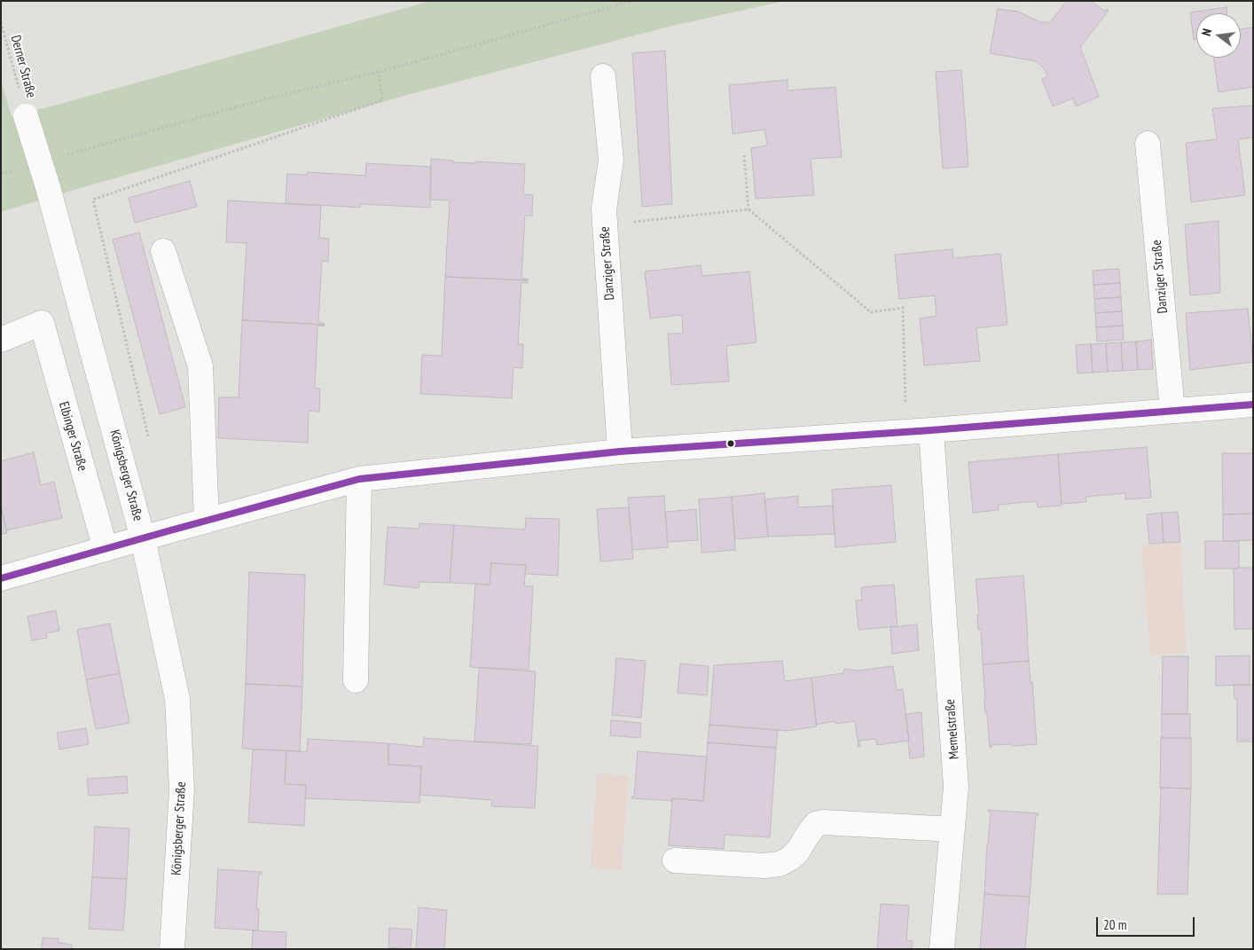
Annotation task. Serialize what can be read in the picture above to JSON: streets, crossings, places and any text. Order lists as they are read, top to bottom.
{
  "streets": {
    "street": [
      "Danziger Straße",
      "Elbinger Straße",
      "Königsberger Straße",
      "Memelstraße"
    ],
    "path": ["Derner Straße"]
  },
  "crossings": [
    ["Derner Straße", "Königsberger Straße"]
  ],
  "scale_bar": "20 m",
  "north": "left"
}
